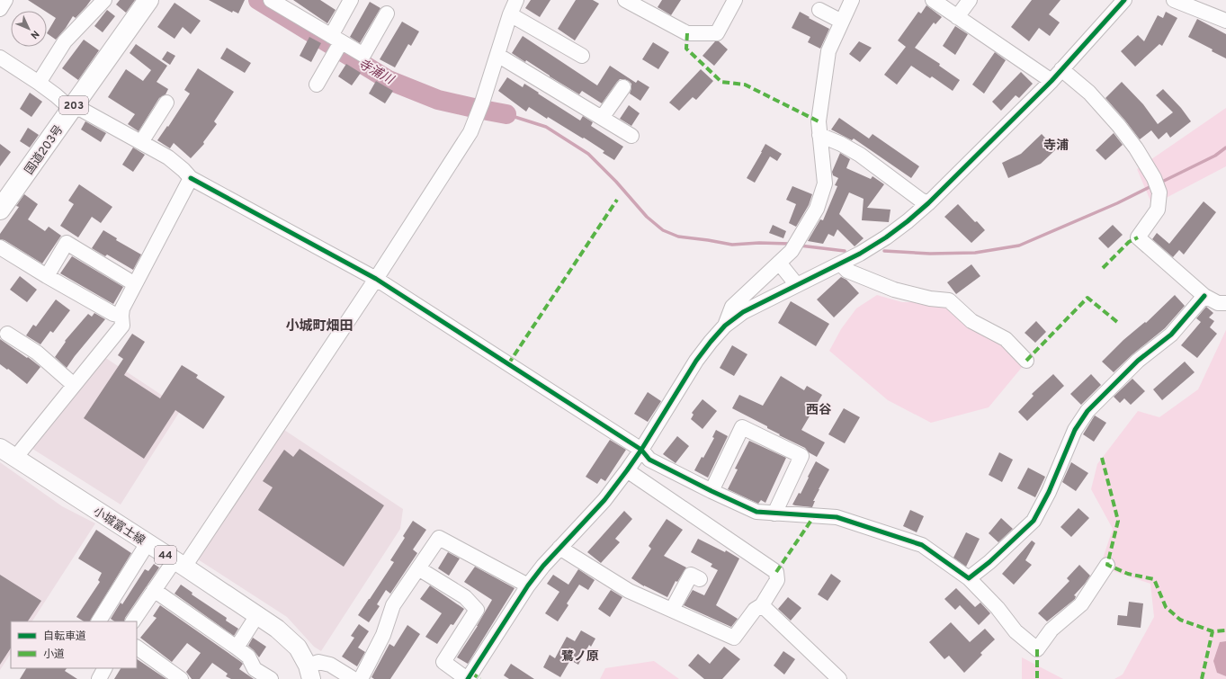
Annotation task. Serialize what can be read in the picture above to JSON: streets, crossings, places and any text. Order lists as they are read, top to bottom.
{
  "streets": {
    "highway": ["203", "国道203号"],
    "main road": ["小城富士線", "44"]
  },
  "districts": [
    "寺浦",
    "小城町畑田",
    "西谷",
    "鷺ノ原"
  ],
  "water": ["寺浦川"],
  "legend": ["自転車道", "小道"],
  "north": "bottom right"
}
